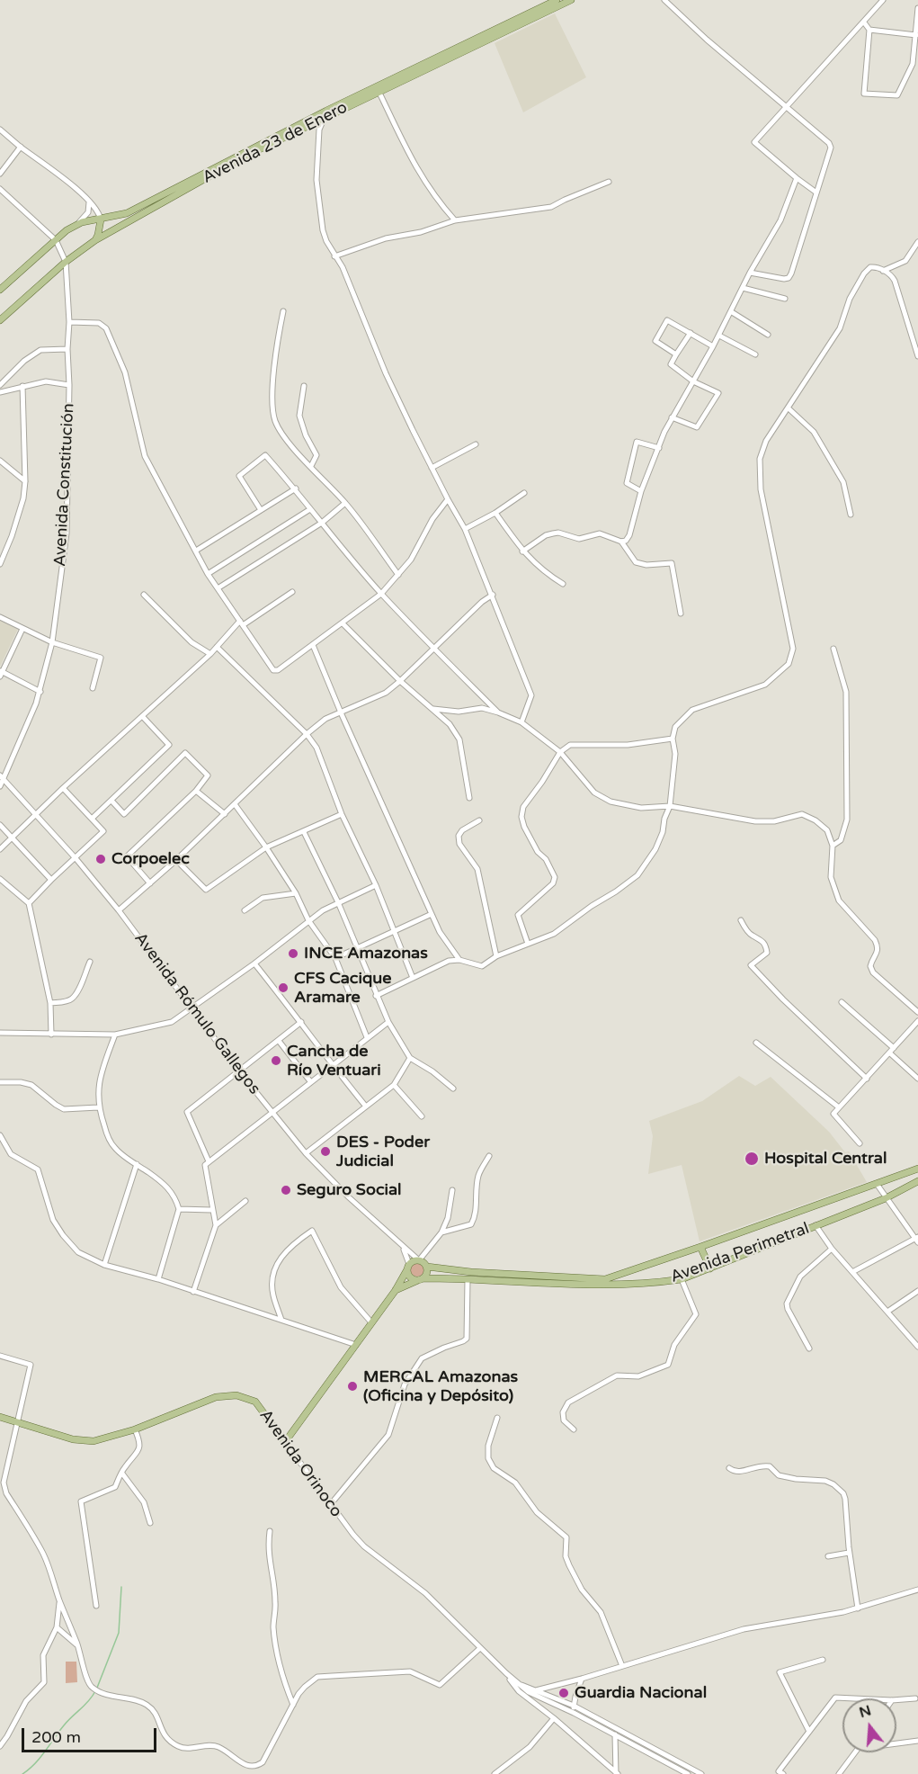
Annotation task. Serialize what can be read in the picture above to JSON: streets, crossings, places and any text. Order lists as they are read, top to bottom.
{
  "streets": {
    "main road": ["Avenida 23 de Enero", "Avenida Perimetral", "Avenida Orinoco"],
    "street": ["Avenida Constitución", "Avenida Rómulo Gallegos"]
  },
  "crossings": [
    ["Avenida 23 de Enero", "Avenida Constitución"],
    ["Avenida Constitución", "Avenida Rómulo Gallegos"],
    ["Avenida Rómulo Gallegos", "Avenida Perimetral"]
  ],
  "places": [
    "Corpoelec",
    "INCE Amazonas",
    "CFS Cacique Aramare",
    "Cancha de Río Ventuari",
    "DES - Poder Judicial",
    "Hospital Central",
    "Seguro Social",
    "MERCAL Amazonas (Oficina y Depósito)",
    "Guardia Nacional"
  ],
  "scale_bar": "200 m",
  "north": "top"
}
